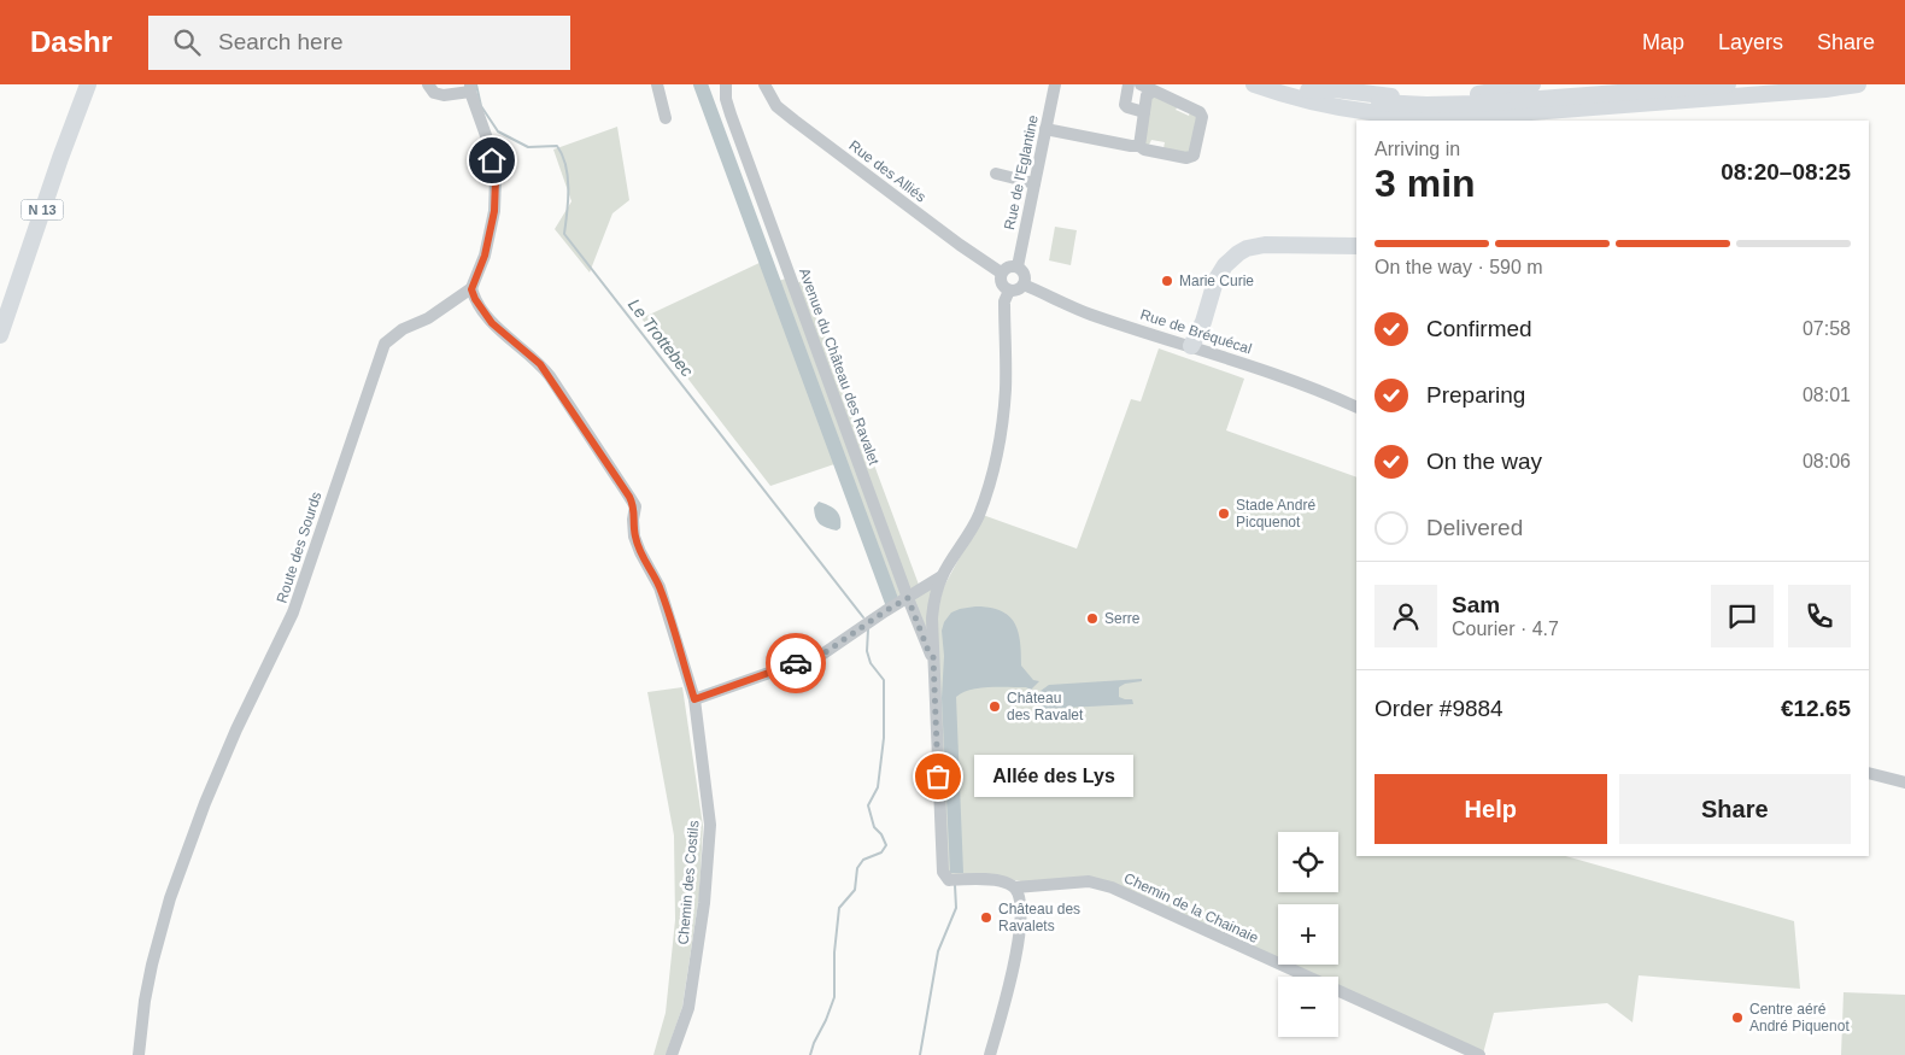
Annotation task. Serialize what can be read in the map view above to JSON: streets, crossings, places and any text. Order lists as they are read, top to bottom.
{
  "streets": {
    "highway": ["N 13"],
    "street": [
      "Rue des Alliés",
      "Rue de l'Eglantine",
      "Rue de Bréquécal",
      "Avenue du Château des Ravalet",
      "Route des Sourds",
      "Chemin des Costils",
      "Chemin de la Chainaie"
    ]
  },
  "crossings": [
    ["Rue des Alliés", "Rue de l'Eglantine"],
    ["Rue des Alliés", "Rue de Bréquécal"],
    ["Rue de l'Eglantine", "Rue de Bréquécal"],
    ["Route des Sourds", "Chemin des Costils"]
  ],
  "water": ["Le Trottebec"],
  "places": [
    "Marie Curie",
    "Stade André Picquenot",
    "Serre",
    "Château des Ravalet",
    "Allée des Lys",
    "Château des Ravalets",
    "Centre aéré André Piquenot"
  ],
  "page": {
    "header": "Dashr",
    "search": "Search here",
    "nav": ["Map", "Layers", "Share"],
    "heading": ["3 min", "Arriving in", "08:20–08:25"],
    "panel": [
      "Sam",
      "Courier · 4.7",
      "Order #9884",
      "€12.65"
    ],
    "bar": "On the way · 590 m",
    "list": [
      ["Confirmed", "07:58"],
      ["Preparing", "08:01"],
      ["On the way", "08:06"],
      "Delivered"
    ],
    "bubble": "Allée des Lys",
    "buttons": ["Help", "Share"],
    "map_buttons": ["+", "−"]
  }
}
